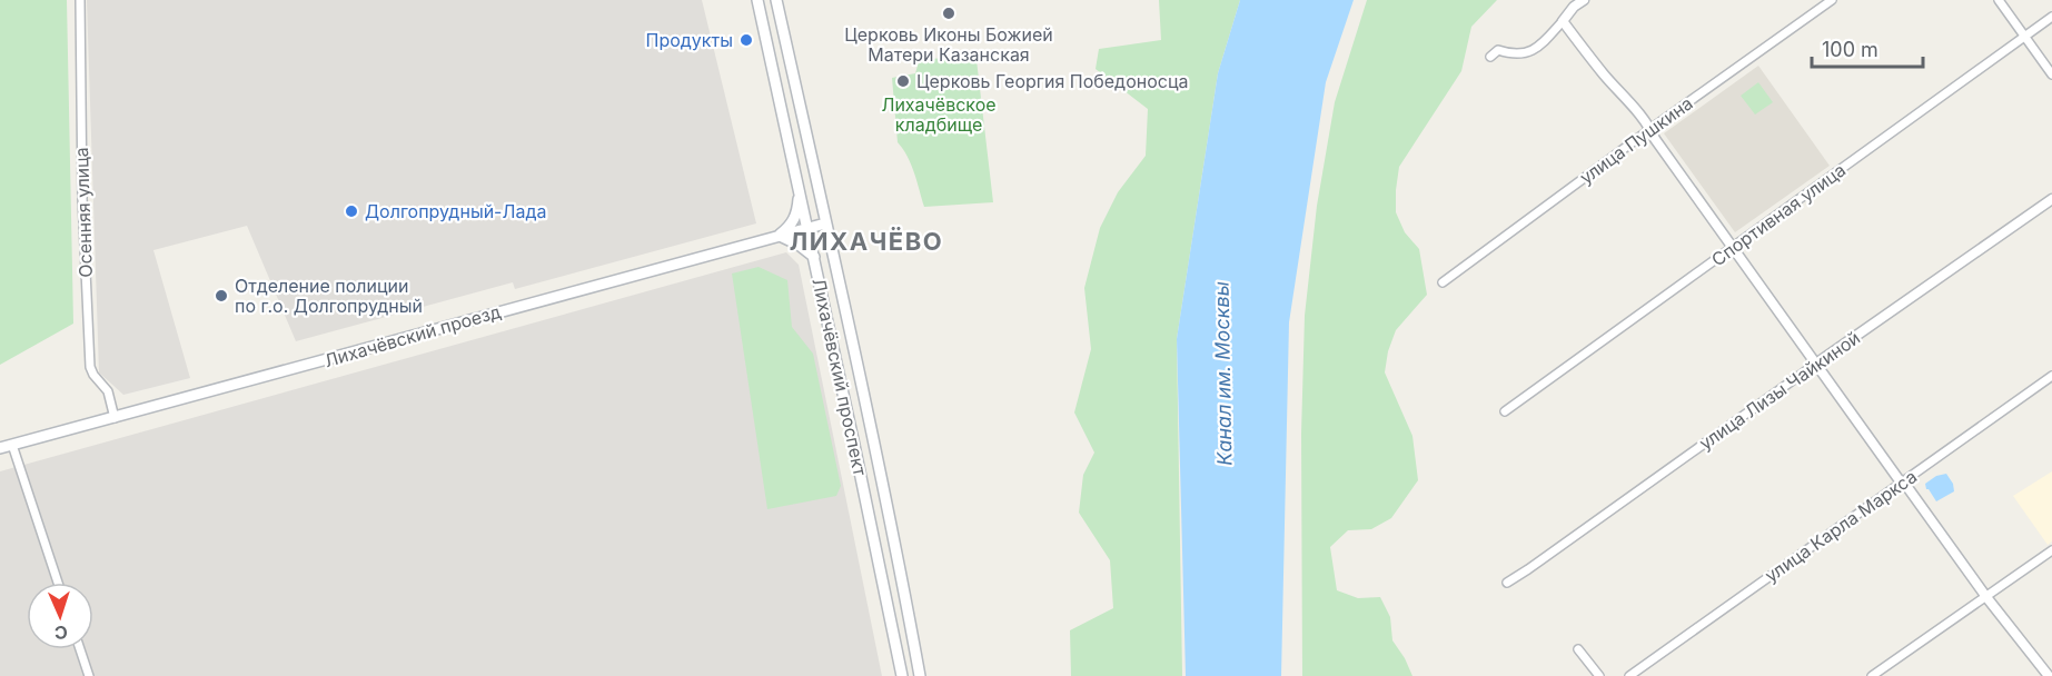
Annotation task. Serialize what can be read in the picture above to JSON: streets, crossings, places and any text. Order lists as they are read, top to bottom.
{
  "streets": {
    "main road": ["Лихачёвский проезд", "Лихачёвский проспект"],
    "street": [
      "улица Пушкина",
      "Осенняя улица",
      "Спортивная улица",
      "улица Лизы Чайкиной",
      "улица Карла Маркса"
    ]
  },
  "crossings": [
    ["Осенняя улица", "Лихачёвский проезд"],
    ["Лихачёвский проезд", "Лихачёвский проспект"]
  ],
  "districts": ["ЛИХАЧЁВО"],
  "water": ["Канал им. Москвы"],
  "parks": ["Лихачёвское кладбище"],
  "places": [
    "Церковь Иконы Божией Матери Казанская",
    "Продукты",
    "Церковь Георгия Победоносца",
    "Долгопрудный-Лада",
    "Отделение полиции по г.о. Долгопрудный"
  ],
  "scale_bar": "100 m",
  "north": "bottom"
}
